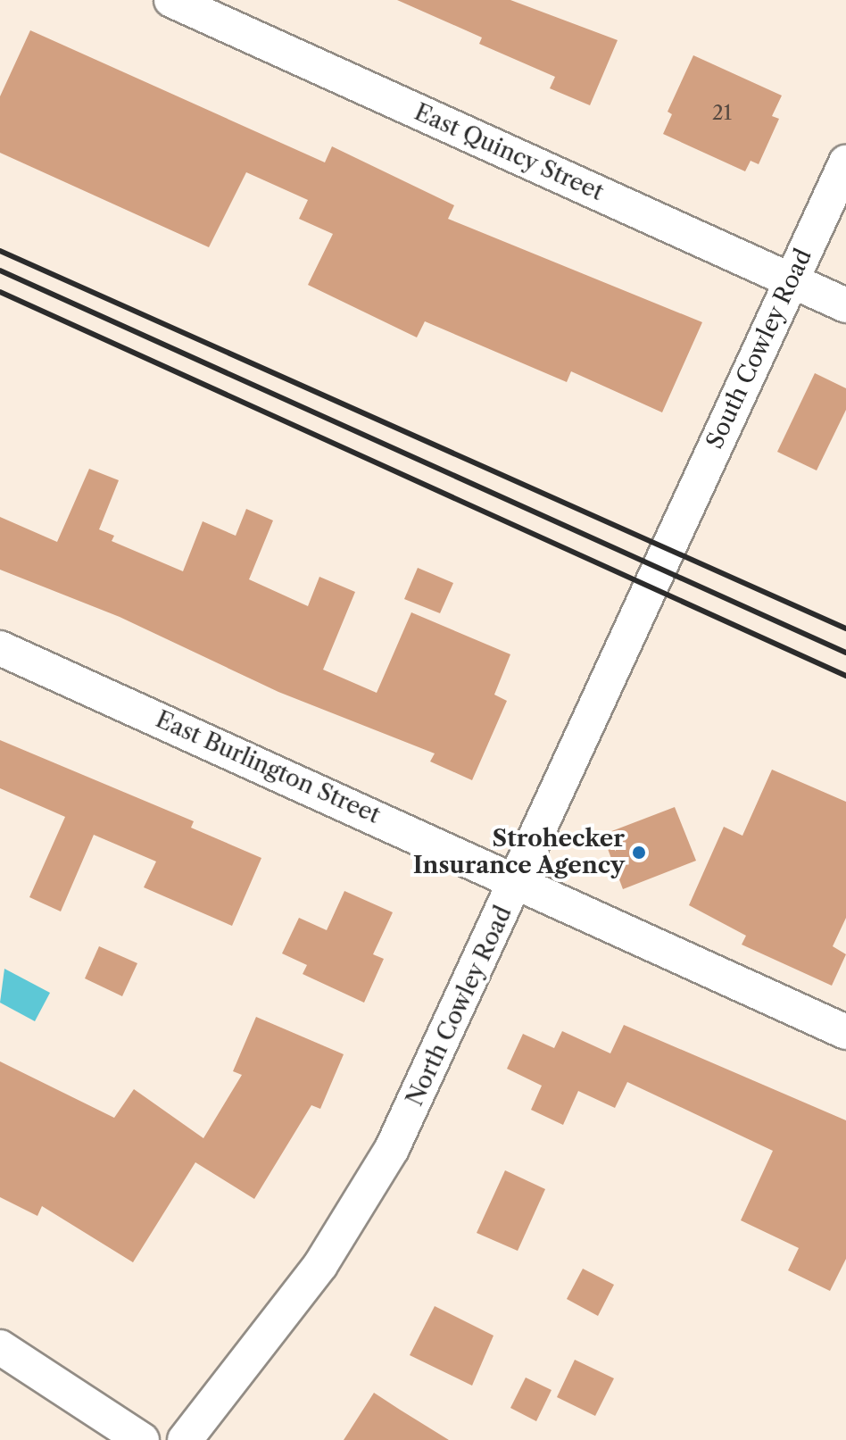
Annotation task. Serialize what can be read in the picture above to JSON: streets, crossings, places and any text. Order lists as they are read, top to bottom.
{
  "streets": {
    "street": [
      "East Quincy Street",
      "South Cowley Road",
      "East Burlington Street",
      "North Cowley Road"
    ]
  },
  "crossings": [
    ["East Quincy Street", "South Cowley Road"],
    ["South Cowley Road", "North Cowley Road"],
    ["East Burlington Street", "North Cowley Road"]
  ],
  "places": ["Strohecker Insurance Agency"],
  "house_numbers": ["21"]
}
